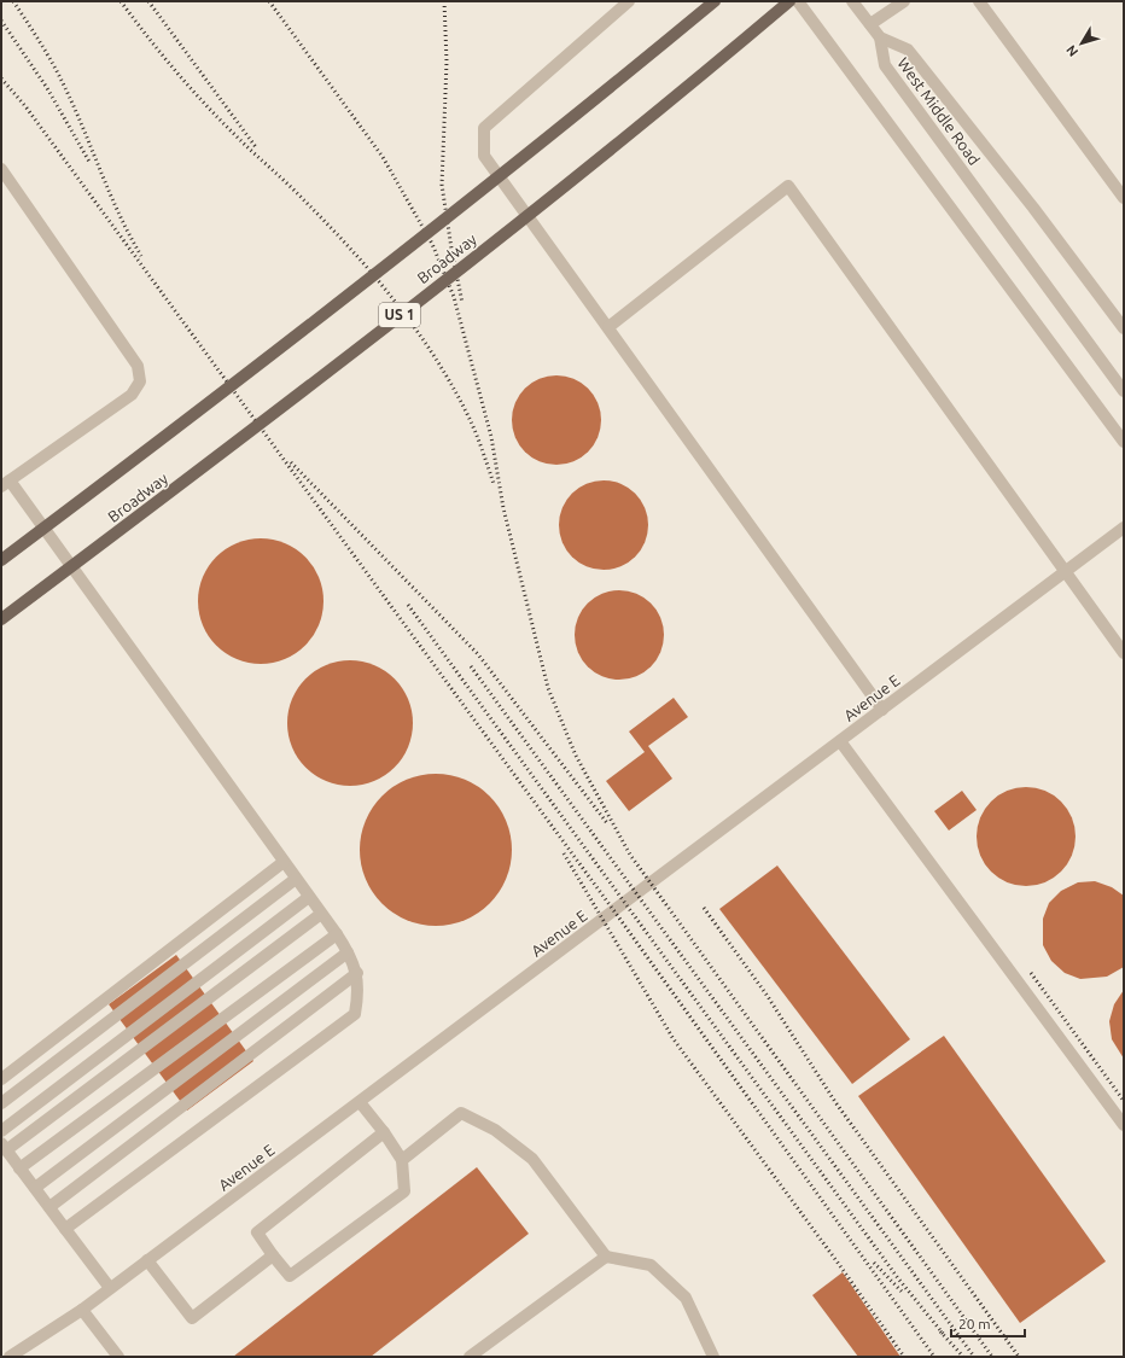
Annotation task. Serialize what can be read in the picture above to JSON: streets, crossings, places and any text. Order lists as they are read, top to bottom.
{
  "streets": {
    "main road": ["Broadway", "US 1"],
    "street": ["West Middle Road", "Avenue E"]
  },
  "scale_bar": "20 m",
  "north": "bottom left"
}
